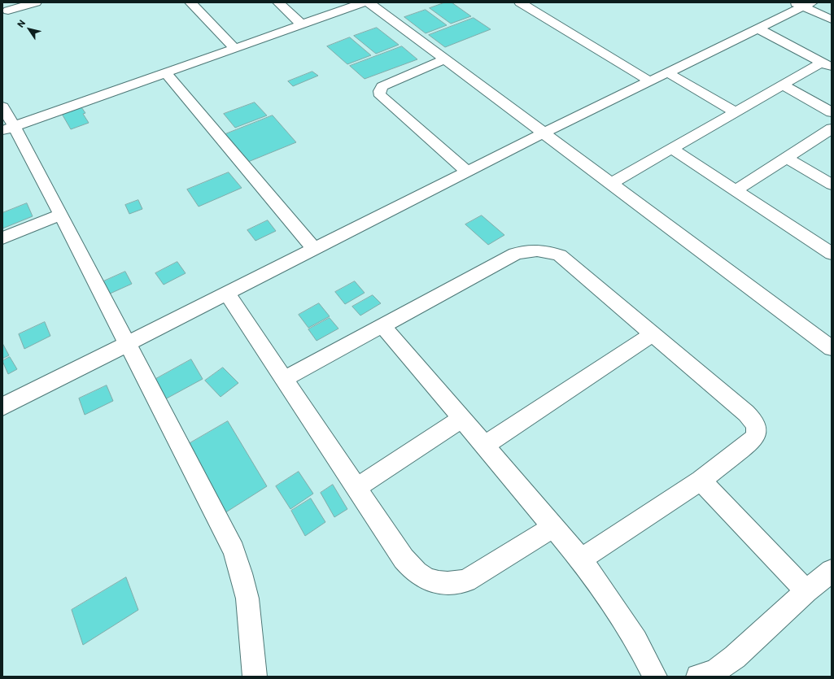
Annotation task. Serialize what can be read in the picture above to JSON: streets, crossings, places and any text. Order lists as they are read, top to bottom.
{
  "north": "top left"
}
